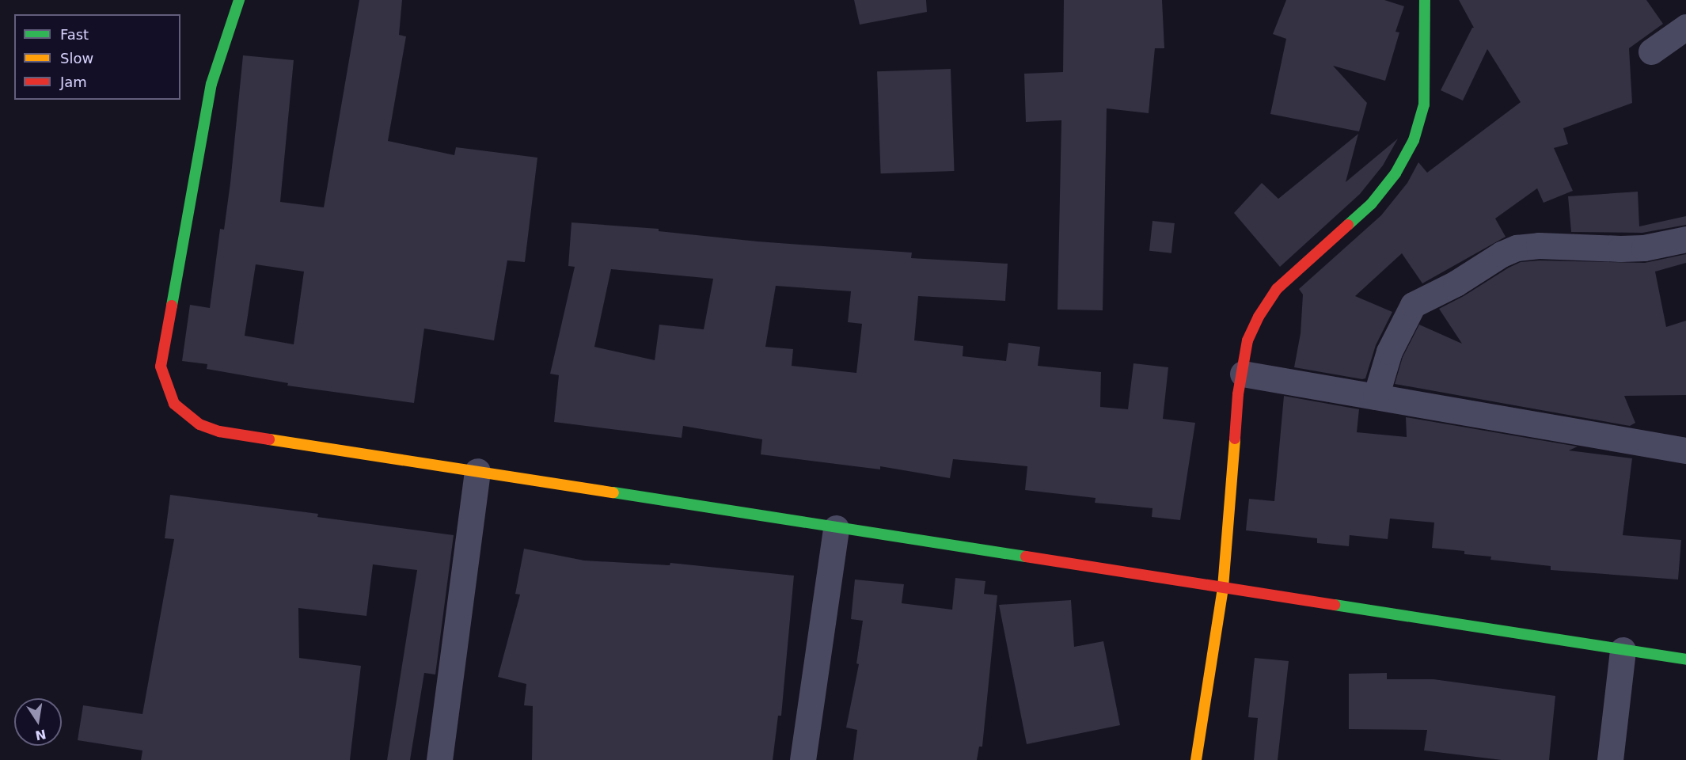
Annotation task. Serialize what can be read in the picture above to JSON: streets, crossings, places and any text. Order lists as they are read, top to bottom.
{
  "legend": ["Fast", "Slow", "Jam"],
  "north": "bottom"
}
